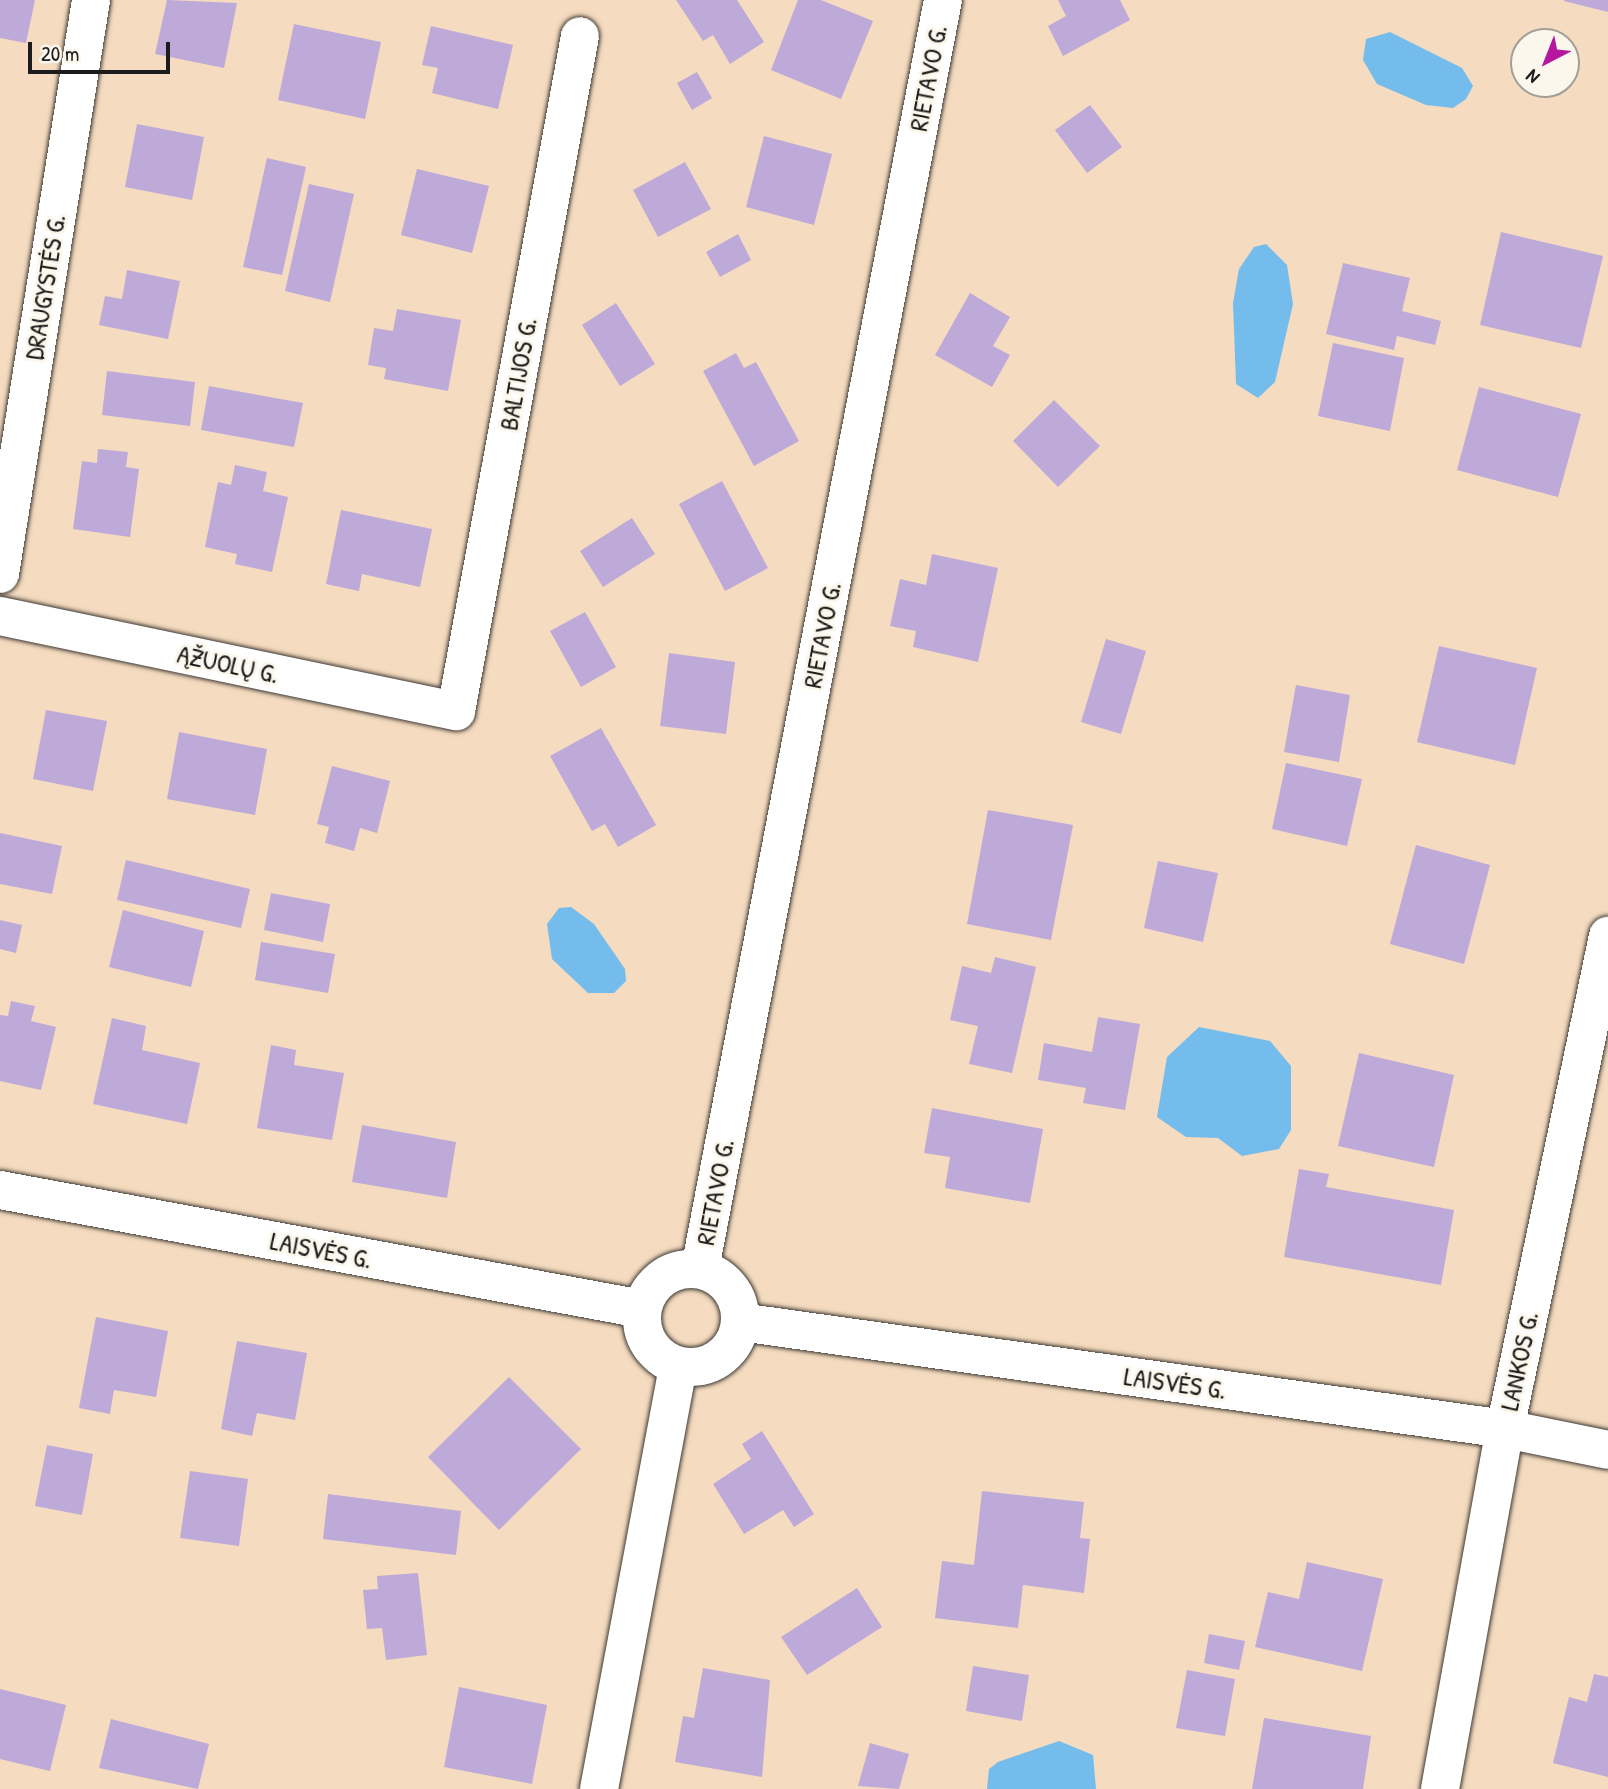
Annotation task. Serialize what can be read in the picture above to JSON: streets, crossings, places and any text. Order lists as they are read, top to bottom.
{
  "streets": {
    "street": [
      "RIETAVO G.",
      "DRAUGYSTĖS G.",
      "BALTIJOS G.",
      "ĄŽUOLŲ G.",
      "LAISVĖS G.",
      "LANKOS G."
    ]
  },
  "crossings": [
    ["RIETAVO G.", "LAISVĖS G."],
    ["BALTIJOS G.", "ĄŽUOLŲ G."],
    ["LAISVĖS G.", "LANKOS G."]
  ],
  "scale_bar": "20 m",
  "north": "bottom left"
}
